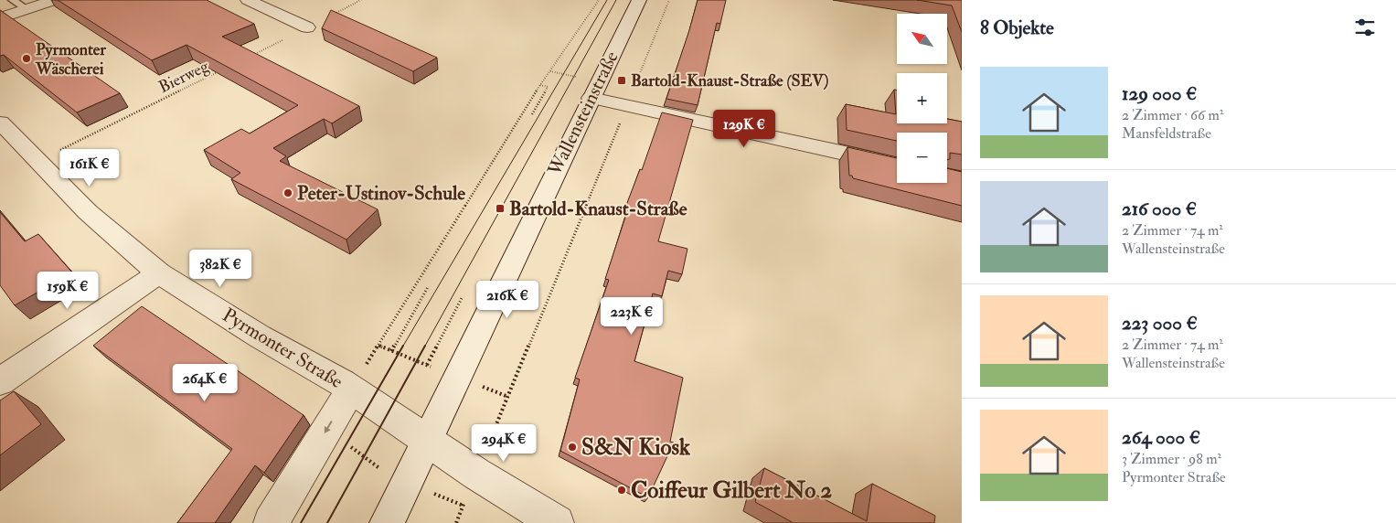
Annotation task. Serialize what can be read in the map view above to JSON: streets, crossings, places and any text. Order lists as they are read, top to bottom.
{
  "streets": {
    "street": ["Wallensteinstraße", "Pyrmonter Straße"],
    "path": ["Bierweg"]
  },
  "crossings": [
    ["Bierweg", "Pyrmonter Straße"],
    ["Wallensteinstraße", "Pyrmonter Straße"]
  ],
  "places": {
    "other": [
      "Pyrmonter Wäscherei",
      "Peter-Ustinov-Schule",
      "S&N Kiosk",
      "Coiffeur Gilbert No 2"
    ],
    "transit": ["Bartold-Knaust-Straße (SEV)", "Bartold-Knaust-Straße"]
  },
  "north": "top left",
  "page": {
    "heading": "8 Objekte",
    "map_buttons": ["+", "−"],
    "list": [
      {
        "name": "129 000 €",
        "note": "2 Zimmer · 66 m² · Mansfeldstraße"
      },
      {
        "name": "216 000 €",
        "note": "2 Zimmer · 74 m² · Wallensteinstraße"
      },
      {
        "name": "223 000 €",
        "note": "2 Zimmer · 74 m² · Wallensteinstraße"
      },
      {
        "name": "264 000 €",
        "note": "3 Zimmer · 98 m² · Pyrmonter Straße"
      }
    ],
    "price": [
      "129K €",
      "161K €",
      "382K €",
      "159K €",
      "216K €",
      "223K €",
      "264K €",
      "294K €"
    ]
  }
}
